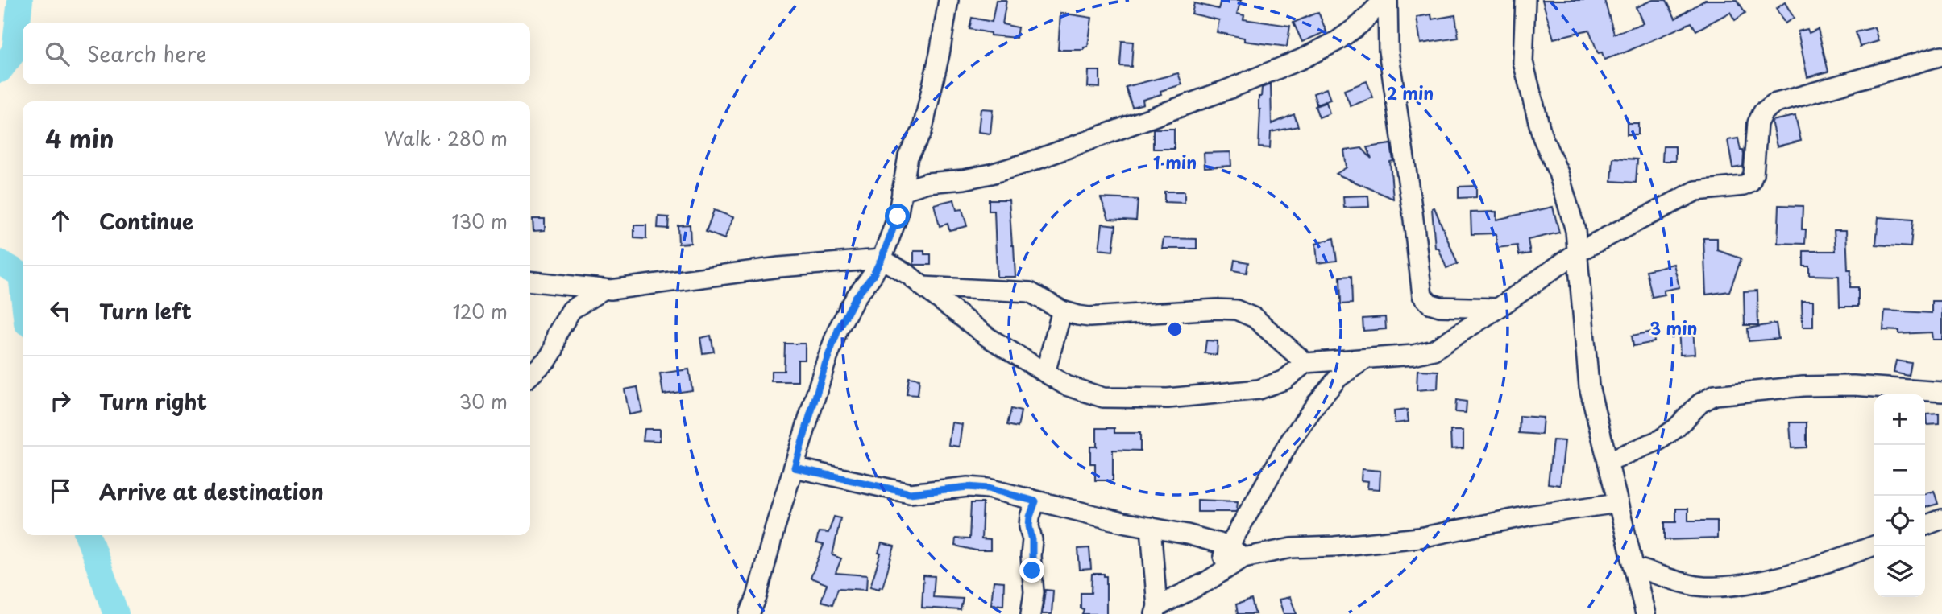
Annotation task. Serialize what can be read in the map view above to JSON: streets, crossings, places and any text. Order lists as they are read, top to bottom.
{
  "page": {
    "search": "Search here",
    "heading": ["4 min", "Walk · 280 m"],
    "list": [
      ["Continue", "130 m"],
      ["Turn left", "120 m"],
      ["Turn right", "30 m"],
      "Arrive at destination"
    ],
    "map_buttons": ["+", "−"]
  },
  "rings": ["2 min", "1 min", "3 min"]
}
